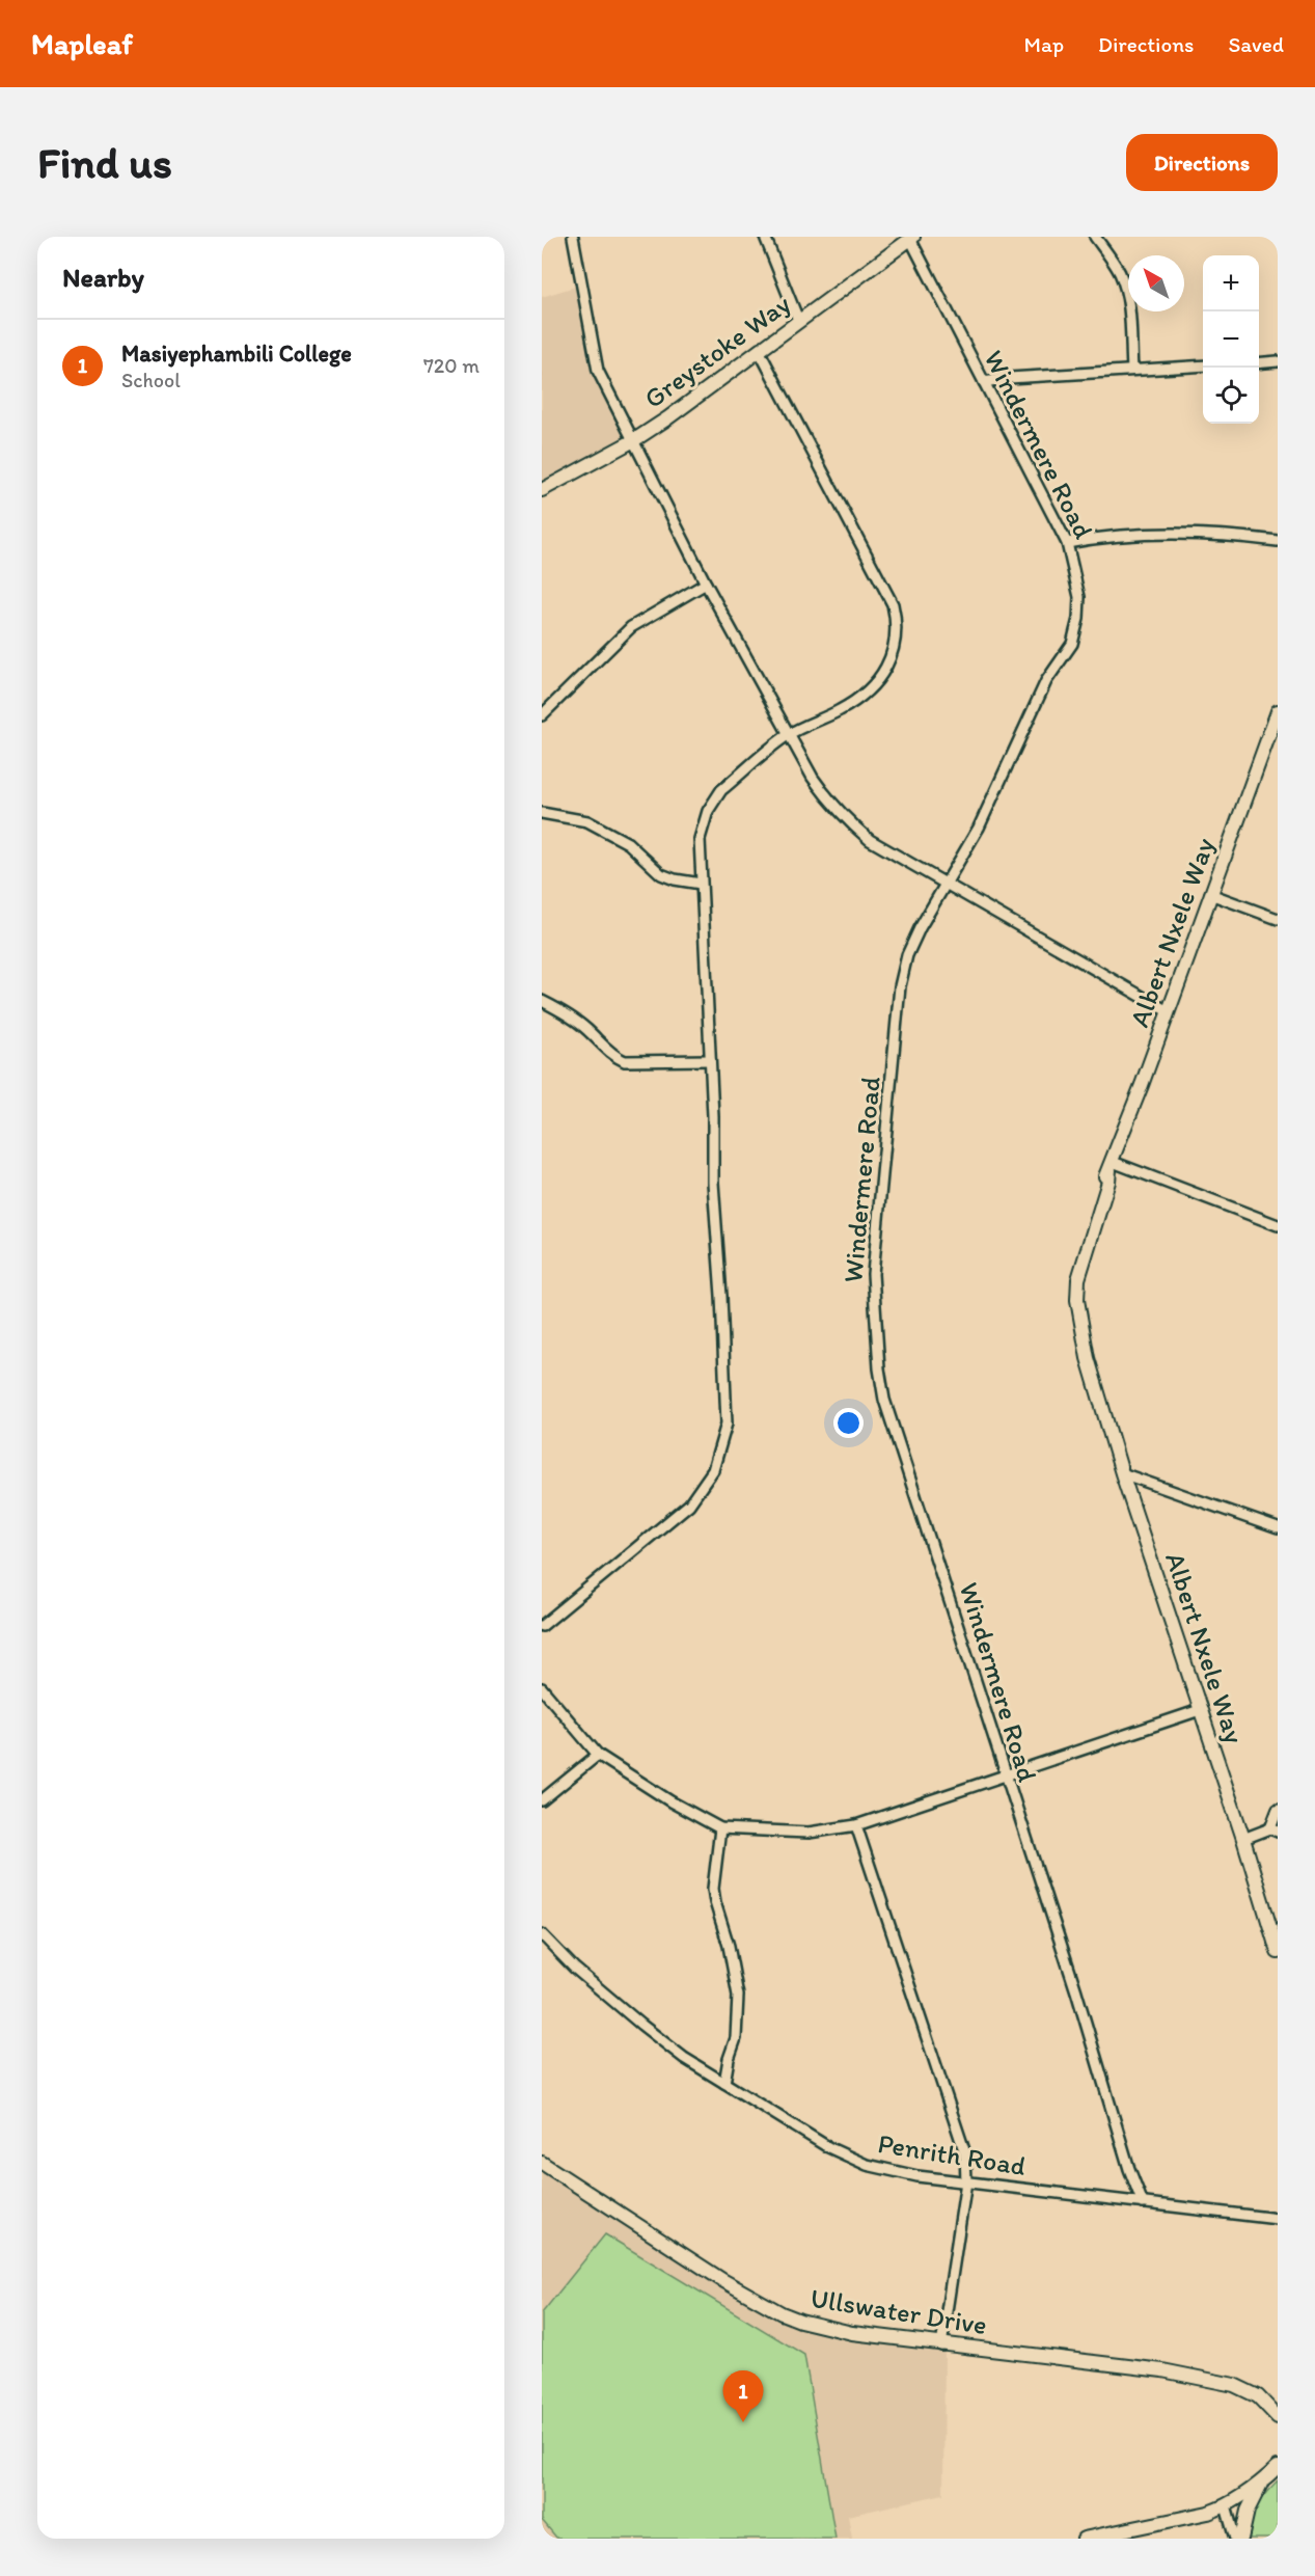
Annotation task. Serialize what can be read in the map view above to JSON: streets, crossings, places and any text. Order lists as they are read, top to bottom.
{
  "streets": {
    "main road": ["Greystoke Way", "Albert Nxele Way", "Ullswater Drive"],
    "street": ["Windermere Road", "Penrith Road"]
  },
  "crossings": [
    ["Greystoke Way", "Windermere Road"],
    ["Windermere Road", "Penrith Road"]
  ],
  "north": "top left",
  "page": {
    "header": "Mapleaf",
    "nav": ["Map", "Directions", "Saved"],
    "buttons": "Directions",
    "title": "Find us",
    "heading": "Nearby",
    "map_buttons": ["+", "−"],
    "list": [
      {
        "mark": "1",
        "name": "Masiyephambili College",
        "note": "School",
        "value": "720 m"
      }
    ],
    "pins": "1"
  }
}
